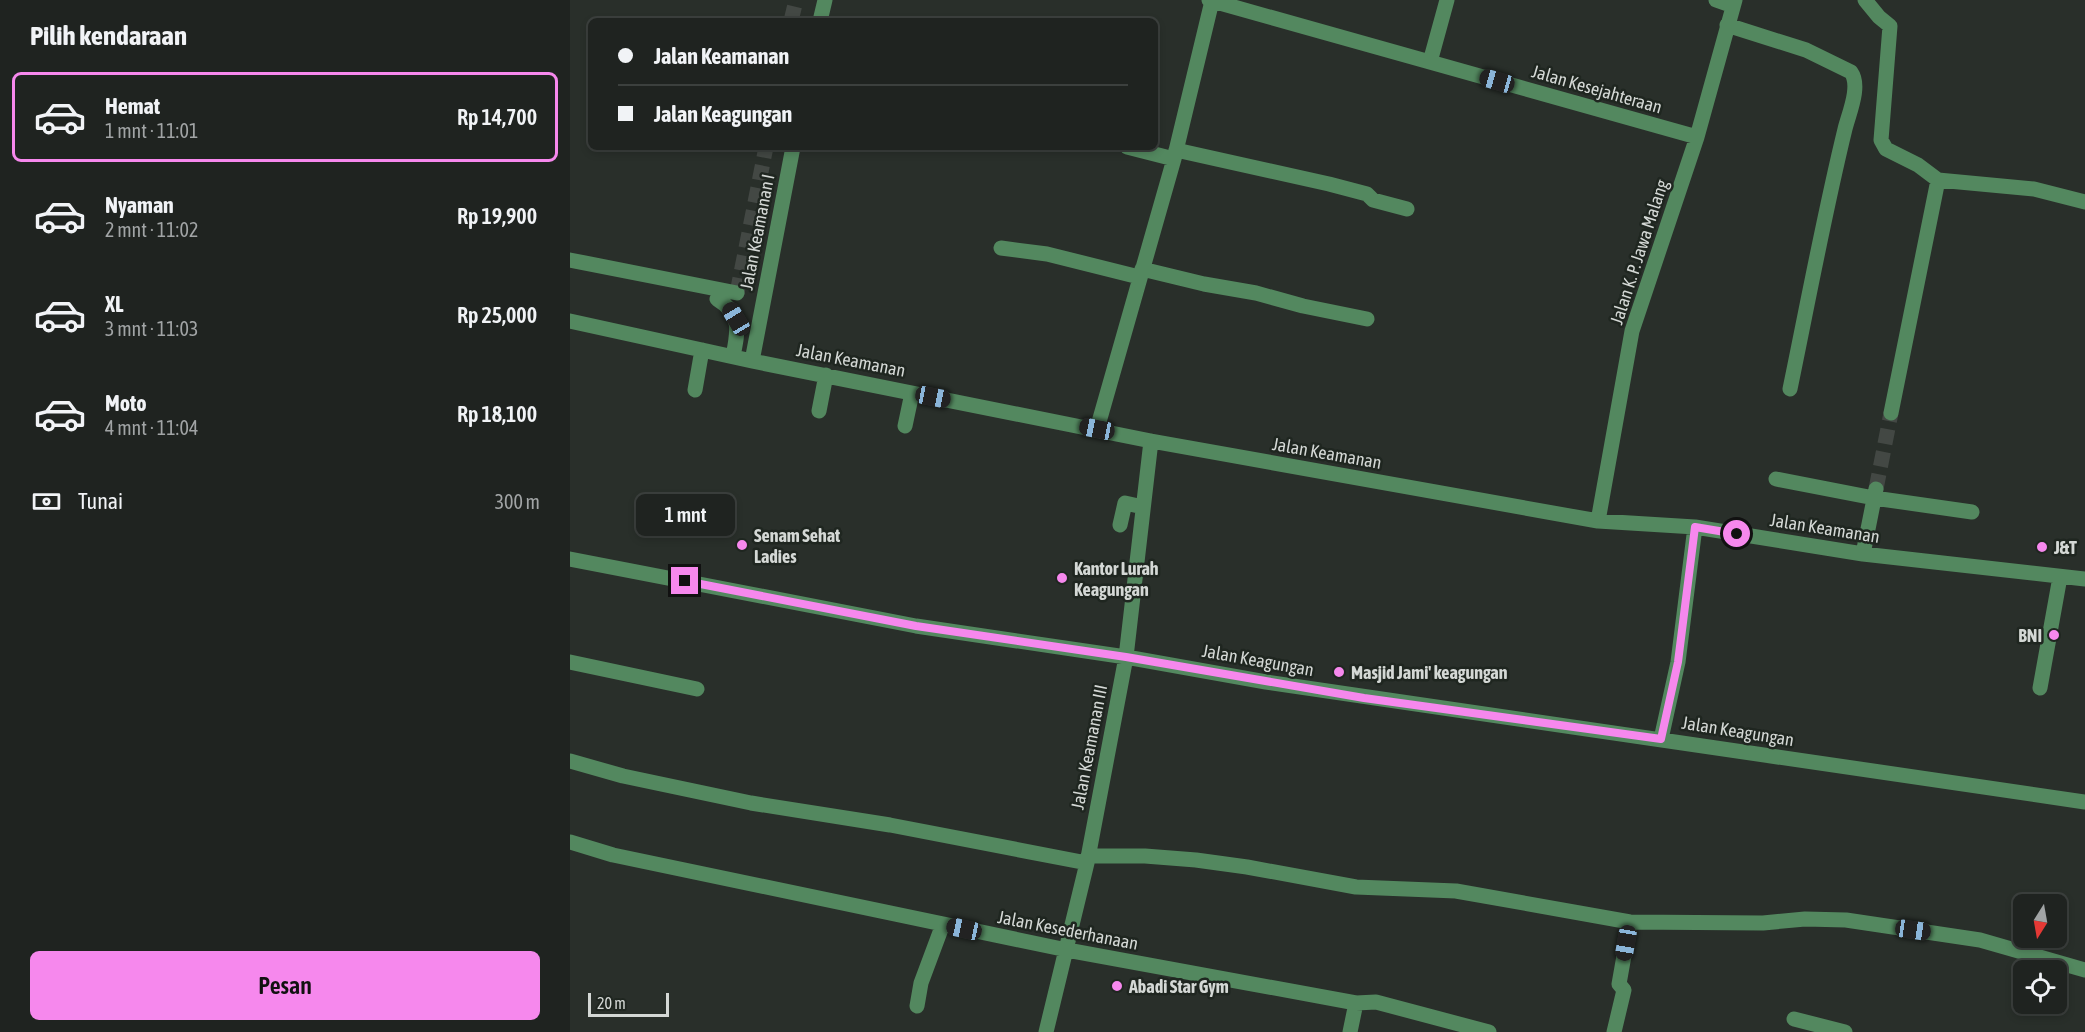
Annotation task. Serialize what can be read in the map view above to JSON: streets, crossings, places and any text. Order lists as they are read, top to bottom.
{
  "streets": {
    "street": [
      "Jalan Kesejahteraan",
      "Jalan Keamanan I",
      "Jalan K. P. Jawa Malang",
      "Jalan Keamanan",
      "Jalan Keagungan",
      "Jalan Keamanan III",
      "Jalan Kesederhanaan"
    ]
  },
  "crossings": [
    ["Jalan Kesejahteraan", "Jalan K. P. Jawa Malang"],
    ["Jalan Keamanan I", "Jalan Keamanan"],
    ["Jalan K. P. Jawa Malang", "Jalan Keamanan"],
    ["Jalan Keamanan", "Jalan Keamanan III"],
    ["Jalan Keagungan", "Jalan Keamanan III"],
    ["Jalan Keamanan III", "Jalan Kesederhanaan"]
  ],
  "places": [
    "Senam Sehat Ladies",
    "J&T",
    "Kantor Lurah Keagungan",
    "BNI",
    "Masjid Jami' keagungan",
    "Abadi Star Gym"
  ],
  "scale_bar": "20 m",
  "north": "bottom",
  "page": {
    "heading": "Pilih kendaraan",
    "banner": ["Jalan Keamanan", "Jalan Keagungan"],
    "list": [
      {
        "name": "Hemat",
        "note": "1 mnt · 11:01",
        "value": "Rp 14,700"
      },
      {
        "name": "Nyaman",
        "note": "2 mnt · 11:02",
        "value": "Rp 19,900"
      },
      {
        "name": "XL",
        "note": "3 mnt · 11:03",
        "value": "Rp 25,000"
      },
      {
        "name": "Moto",
        "note": "4 mnt · 11:04",
        "value": "Rp 18,100"
      }
    ],
    "pay": ["Tunai", "300 m"],
    "bubble": "1 mnt",
    "buttons": "Pesan",
    "scale": "20 m"
  }
}
